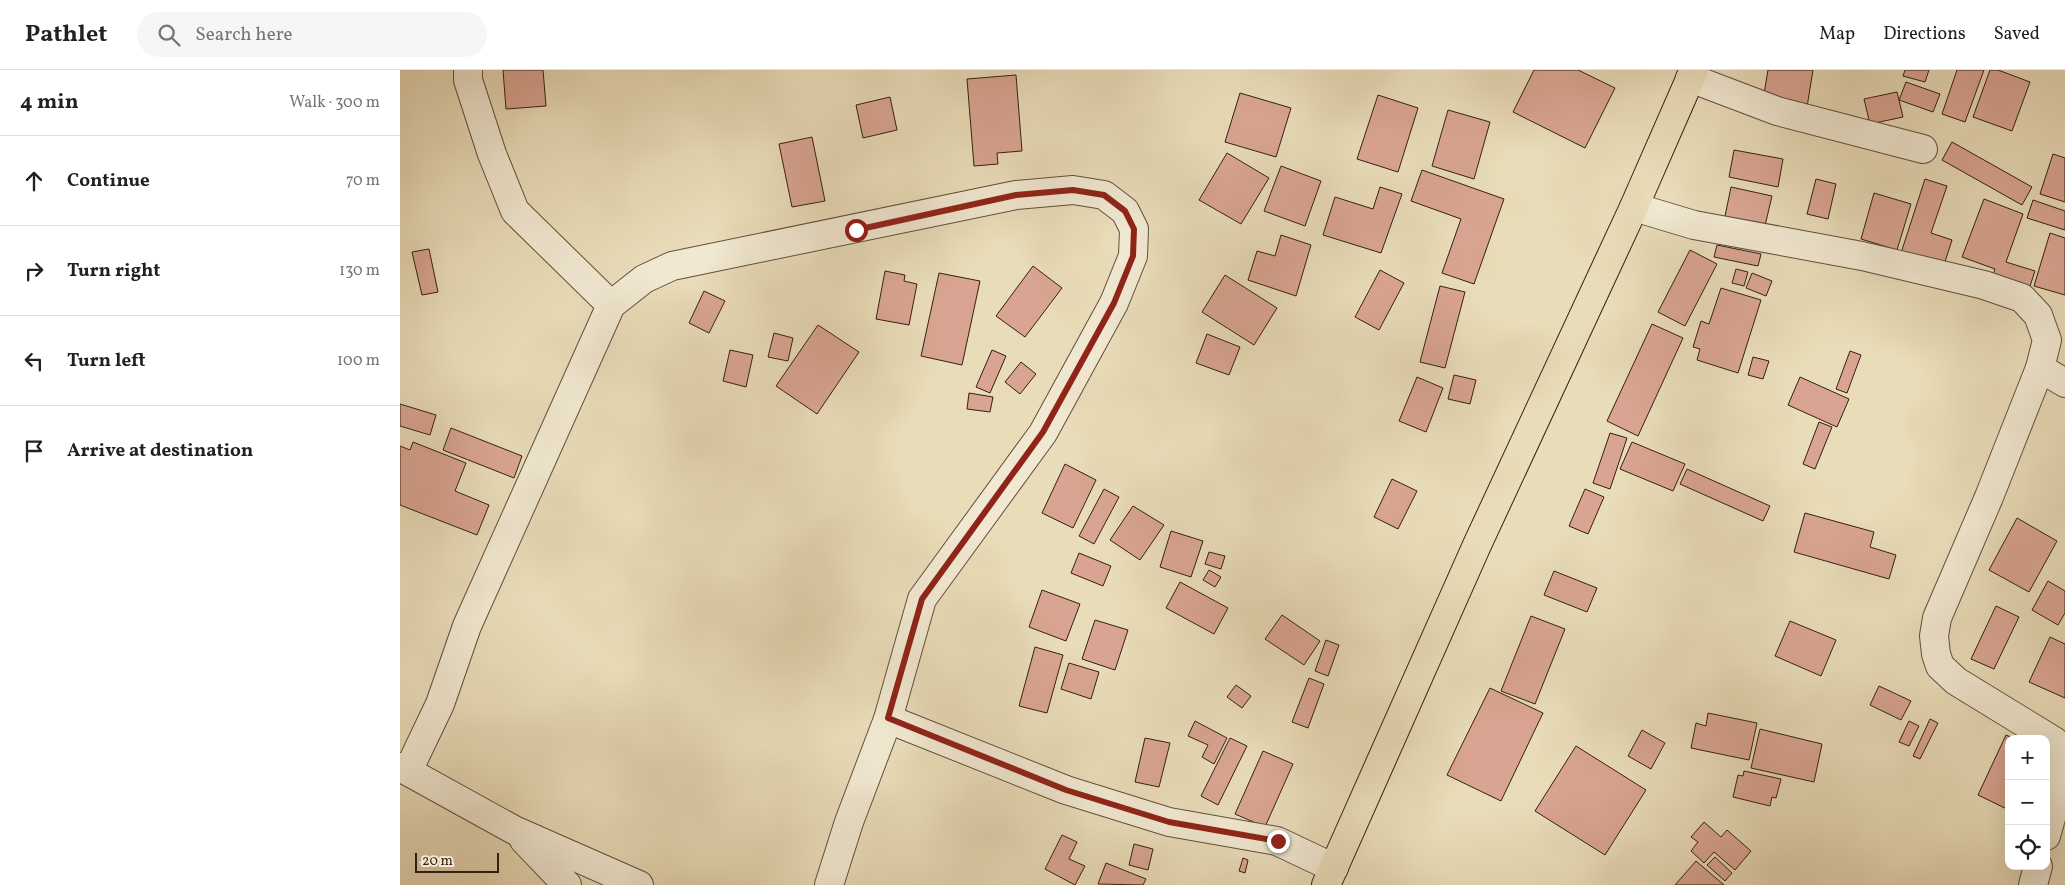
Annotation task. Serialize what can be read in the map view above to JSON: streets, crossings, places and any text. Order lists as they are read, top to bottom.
{
  "scale_bar": "20 m",
  "page": {
    "header": "Pathlet",
    "search": "Search here",
    "nav": ["Map", "Directions", "Saved"],
    "heading": ["4 min", "Walk · 300 m"],
    "list": [
      ["Continue", "70 m"],
      ["Turn right", "130 m"],
      ["Turn left", "100 m"],
      "Arrive at destination"
    ],
    "map_buttons": ["+", "−"],
    "scale": "20 m"
  }
}
